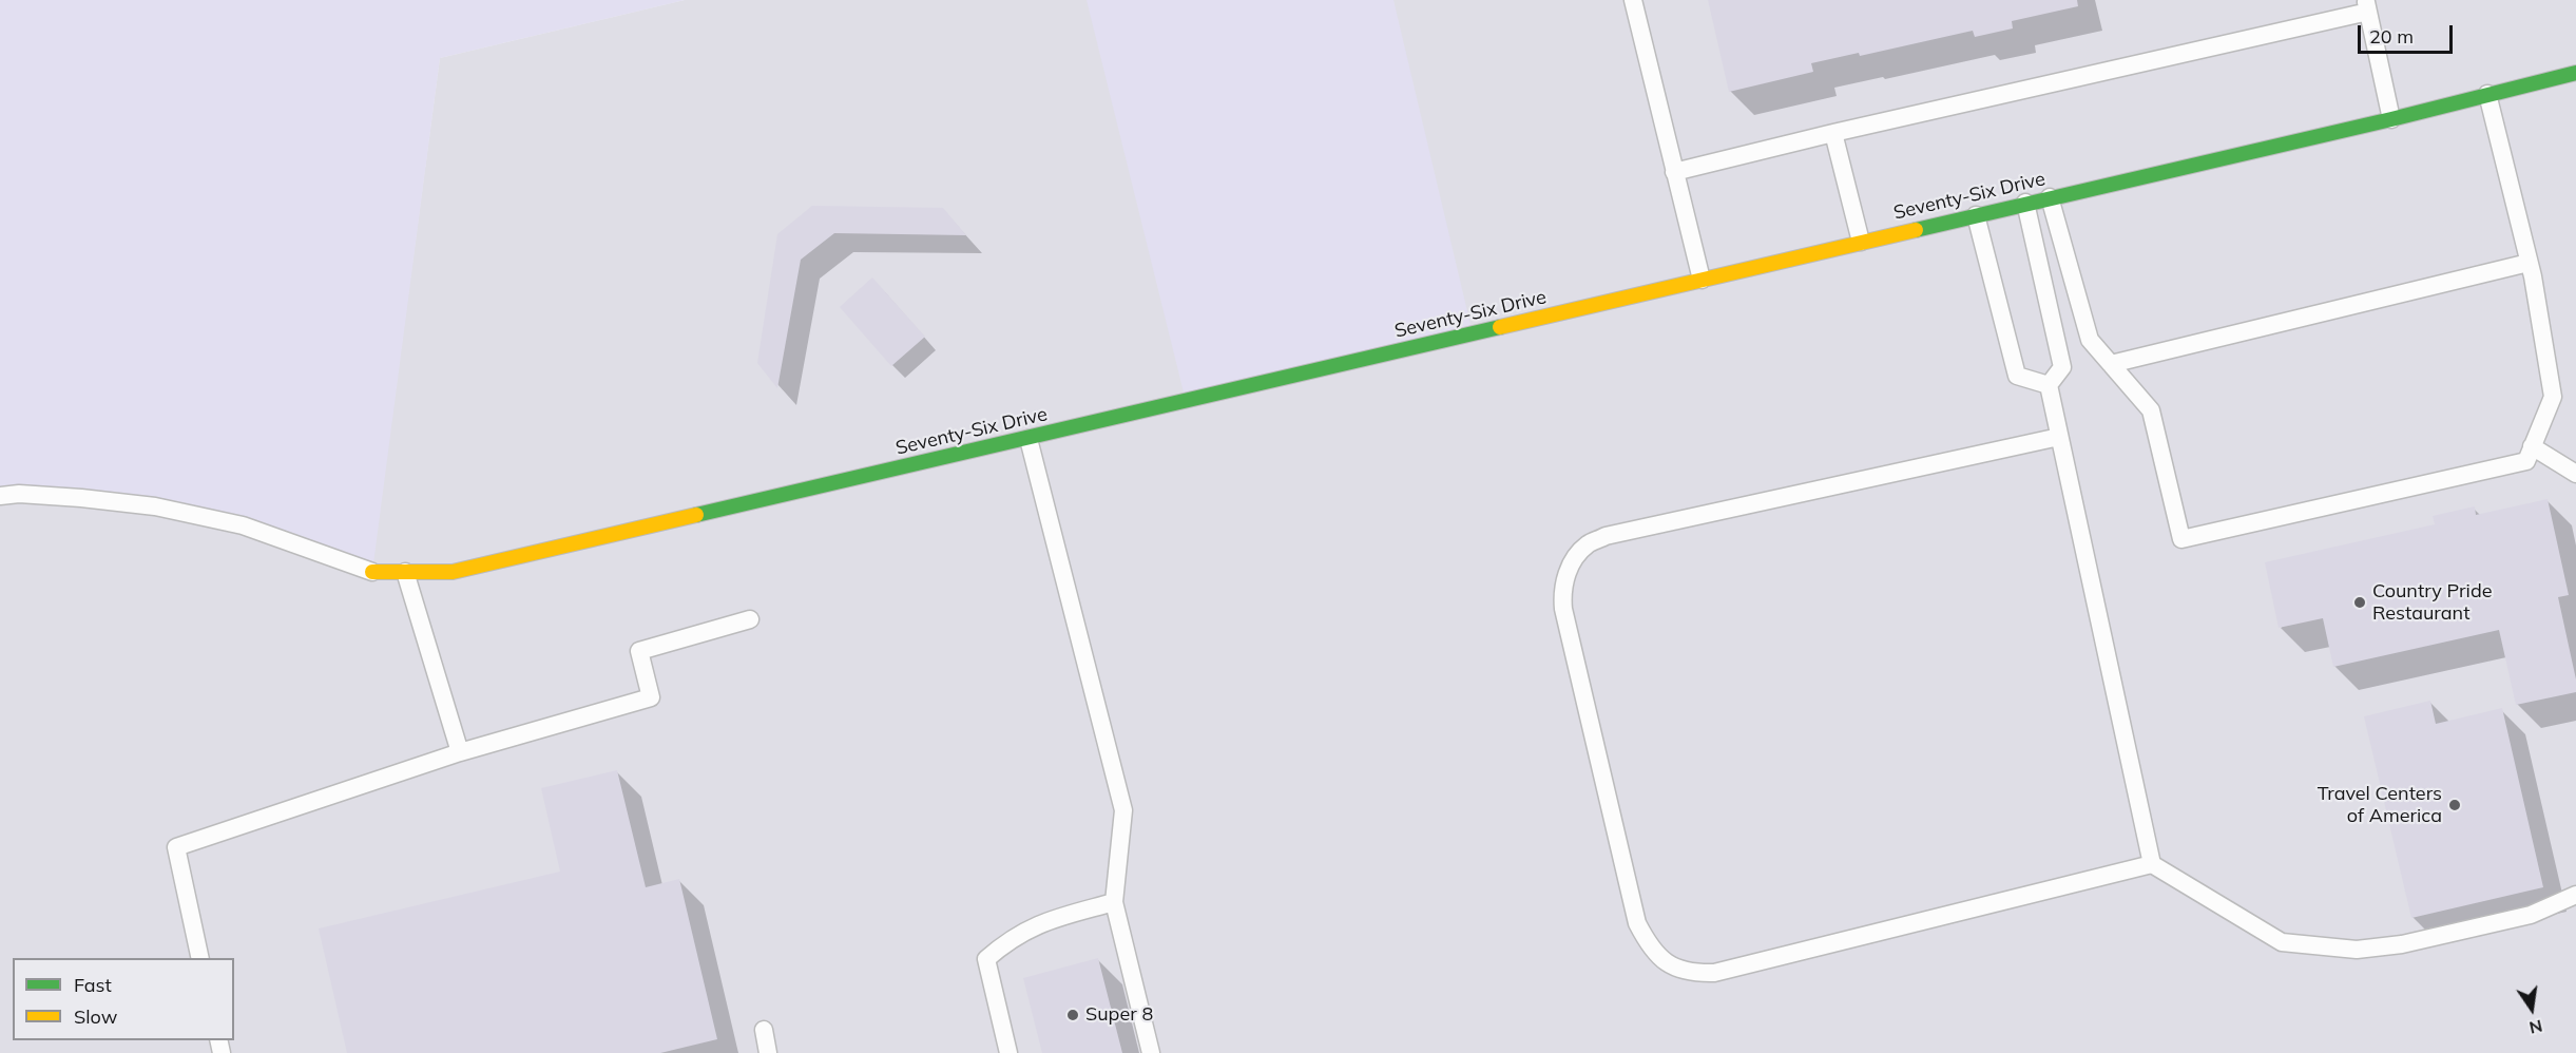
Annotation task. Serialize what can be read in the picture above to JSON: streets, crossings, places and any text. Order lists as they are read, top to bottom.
{
  "streets": {
    "street": ["Seventy-Six Drive"]
  },
  "places": ["Country Pride Restaurant", "Travel Centers of America", "Super 8"],
  "legend": ["Fast", "Slow"],
  "scale_bar": "20 m",
  "north": "bottom"
}
